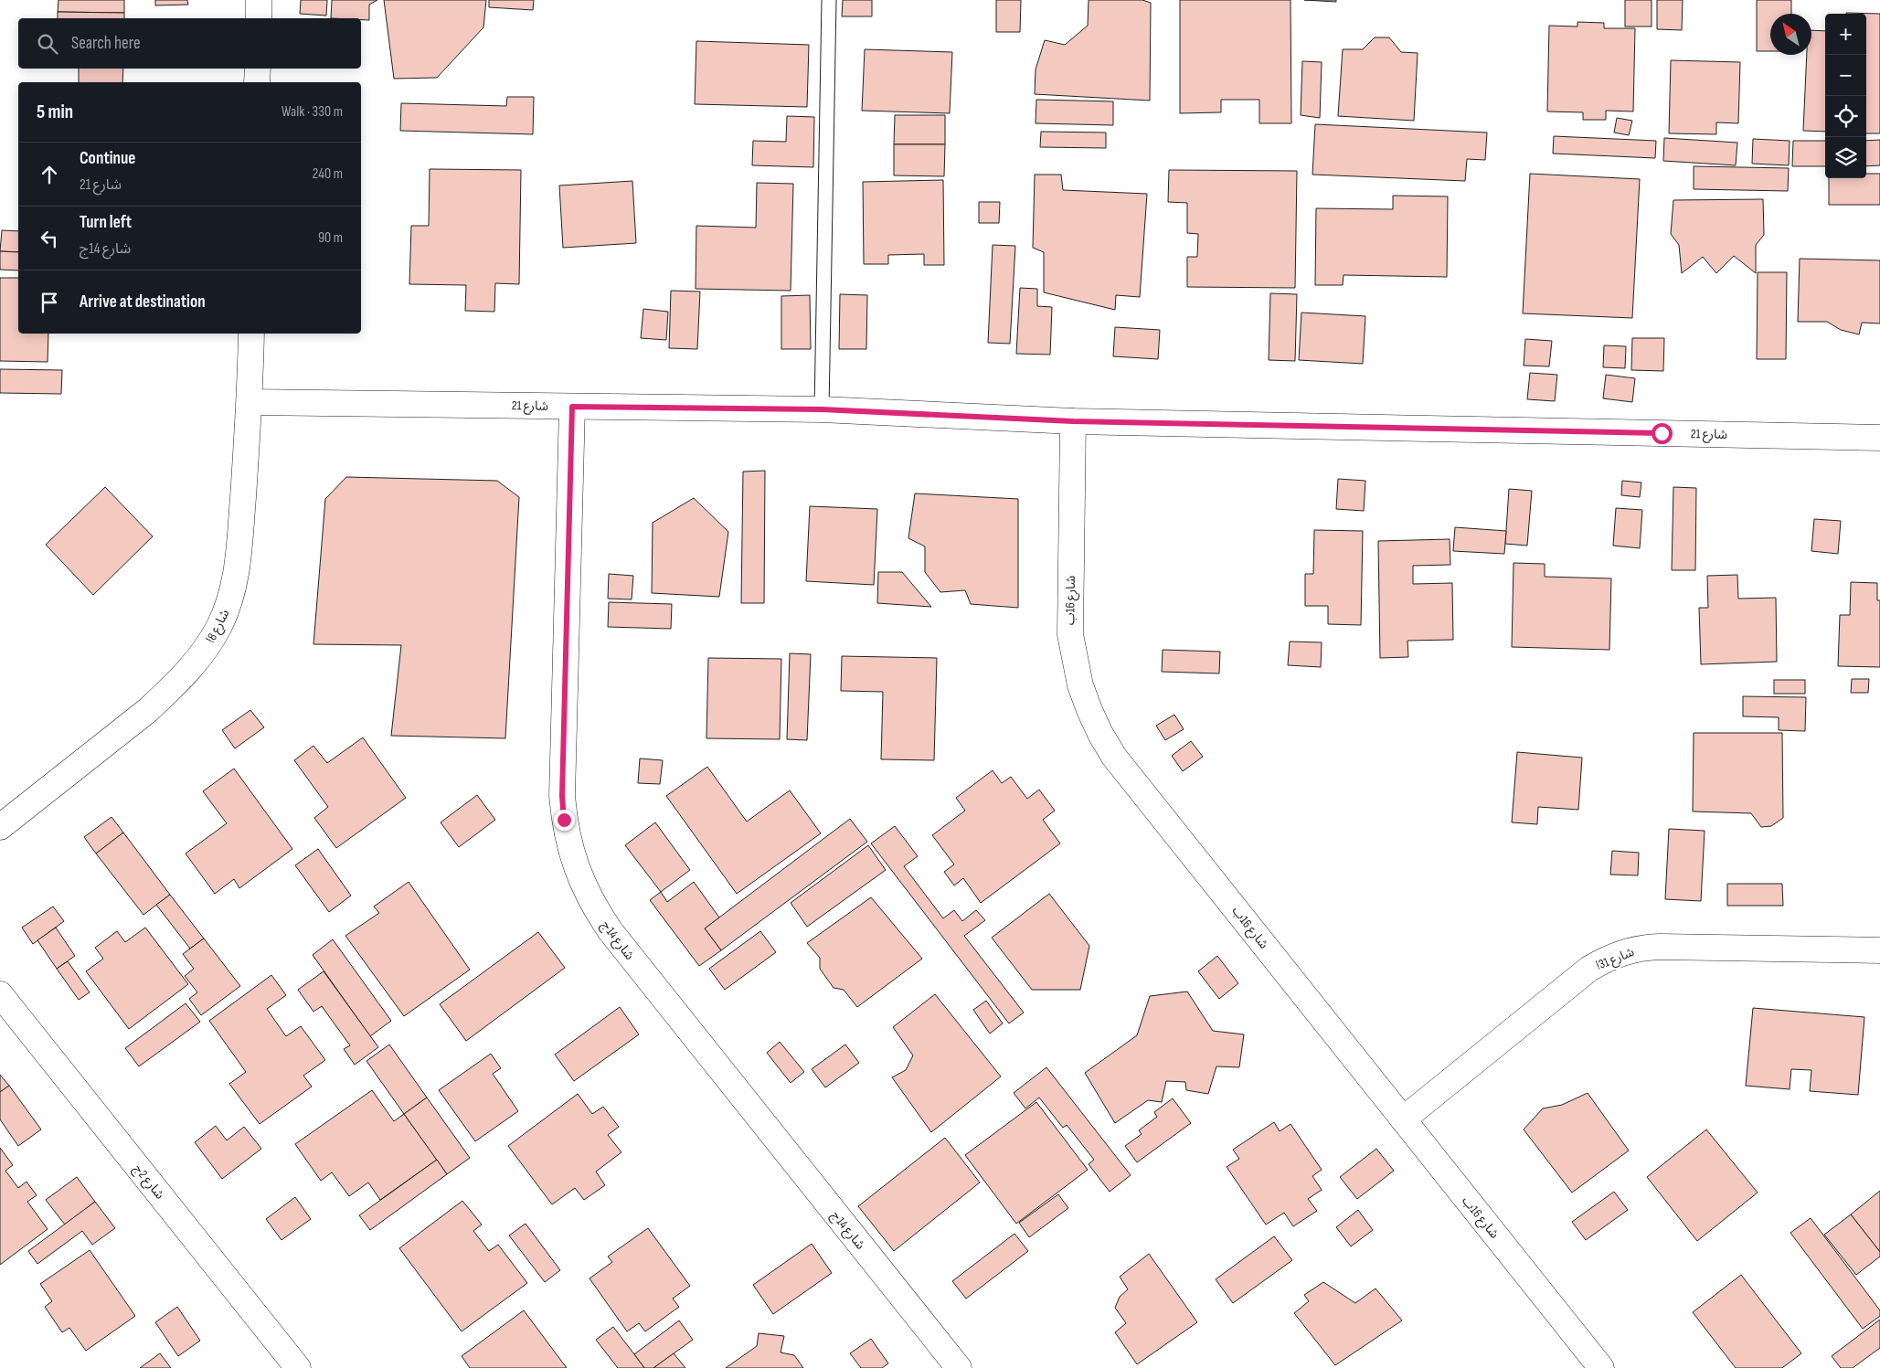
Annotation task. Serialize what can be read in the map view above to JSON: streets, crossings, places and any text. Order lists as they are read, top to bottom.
{
  "streets": {
    "street": [
      "شارع 21",
      "شارع 16ب",
      "شارع 8ا",
      "شارع 14ج",
      "شارع 31ا",
      "شارع 2ج"
    ]
  },
  "crossings": [
    ["شارع 21", "شارع 16ب"],
    ["شارع 21", "شارع 8ا"],
    ["شارع 21", "شارع 14ج"],
    ["شارع 16ب", "شارع 31ا"]
  ],
  "north": "top left",
  "page": {
    "map_buttons": ["+", "−"],
    "search": "Search here",
    "heading": ["5 min", "Walk · 330 m"],
    "list": [
      ["Continue", "شارع 21", "240 m"],
      ["Turn left", "شارع 14ج", "90 m"],
      "Arrive at destination"
    ]
  }
}
